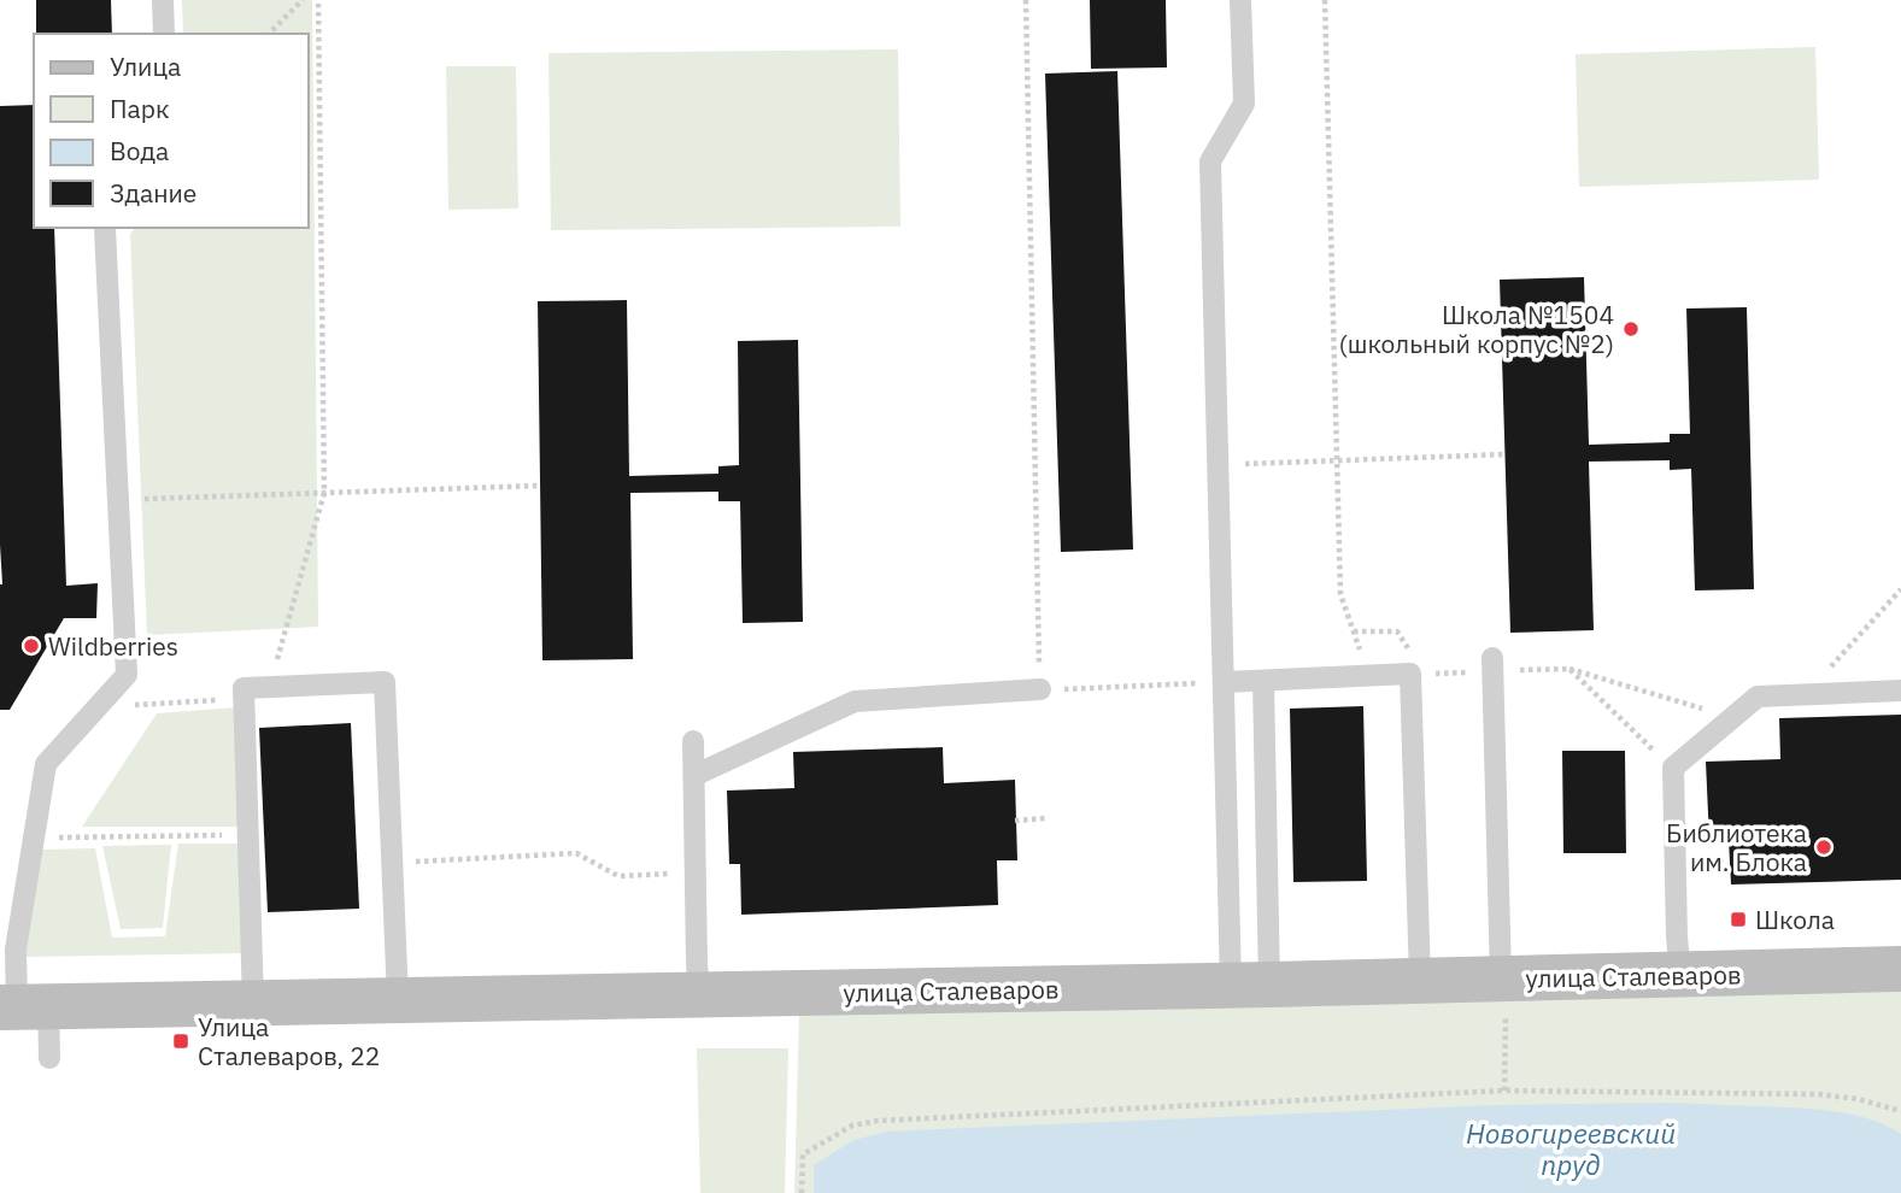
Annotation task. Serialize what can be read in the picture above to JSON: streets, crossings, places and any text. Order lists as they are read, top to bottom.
{
  "streets": {
    "main road": ["улица Сталеваров"]
  },
  "water": ["Новогиреевский пруд"],
  "places": {
    "other": ["Школа №1504 (школьный корпус №2)", "Wildberries", "Библиотека им. Блока"],
    "transit": ["Школа", "Улица Сталеваров, 22"]
  },
  "legend": [
    "Улица",
    "Парк",
    "Вода",
    "Здание"
  ]
}
